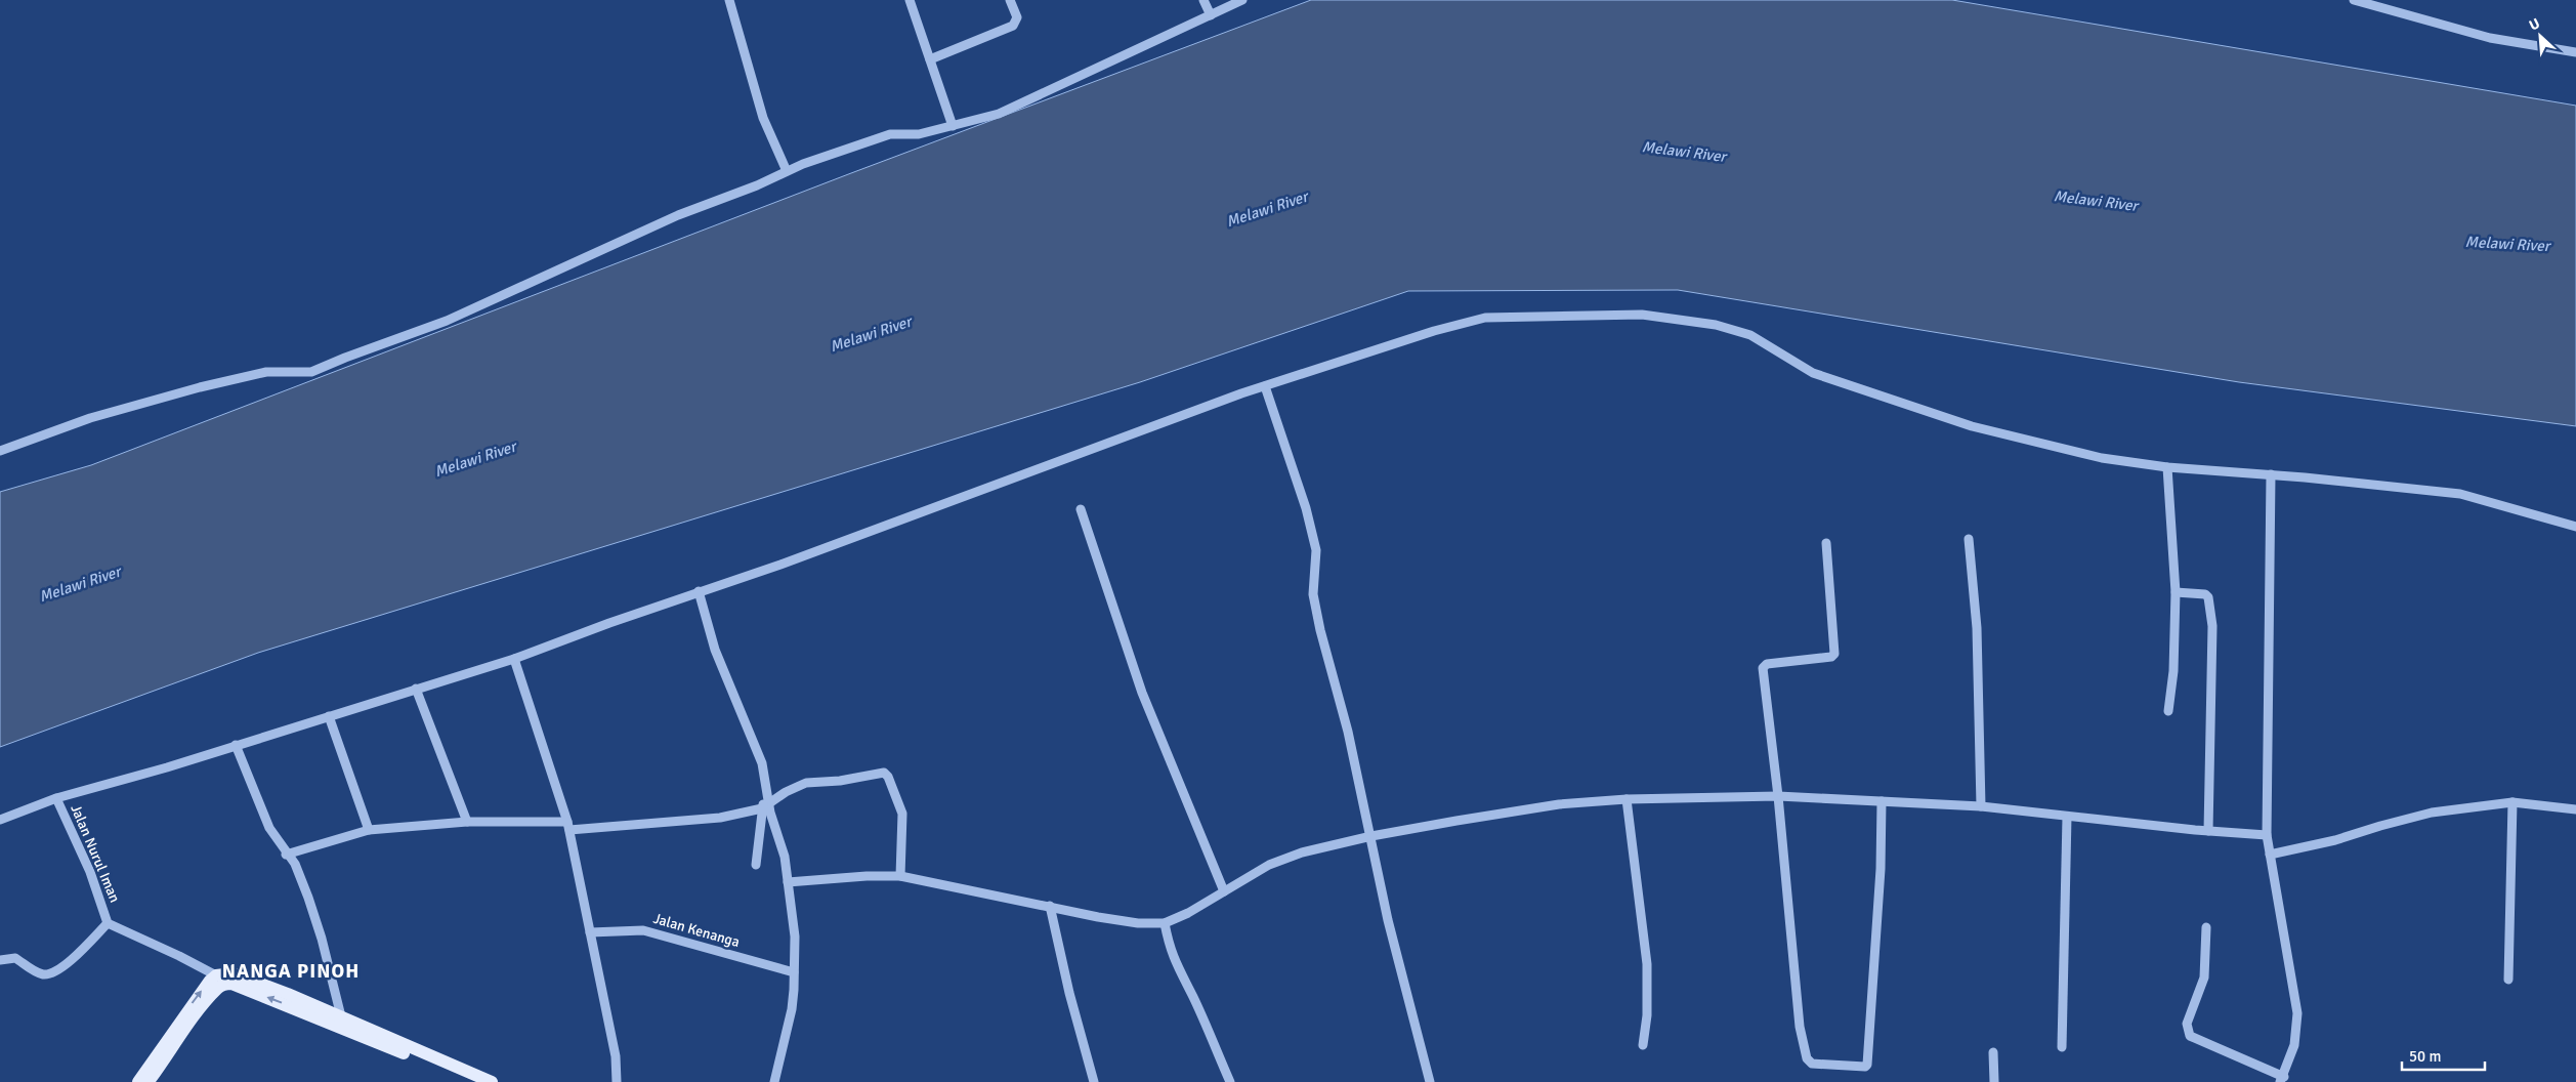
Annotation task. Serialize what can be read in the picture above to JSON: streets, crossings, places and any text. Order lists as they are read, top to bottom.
{
  "streets": {
    "street": ["Jalan Nurul Iman", "Jalan Kenanga"]
  },
  "districts": ["NANGA PINOH"],
  "water": ["Melawi River"],
  "scale_bar": "50 m",
  "north": "top left"
}
